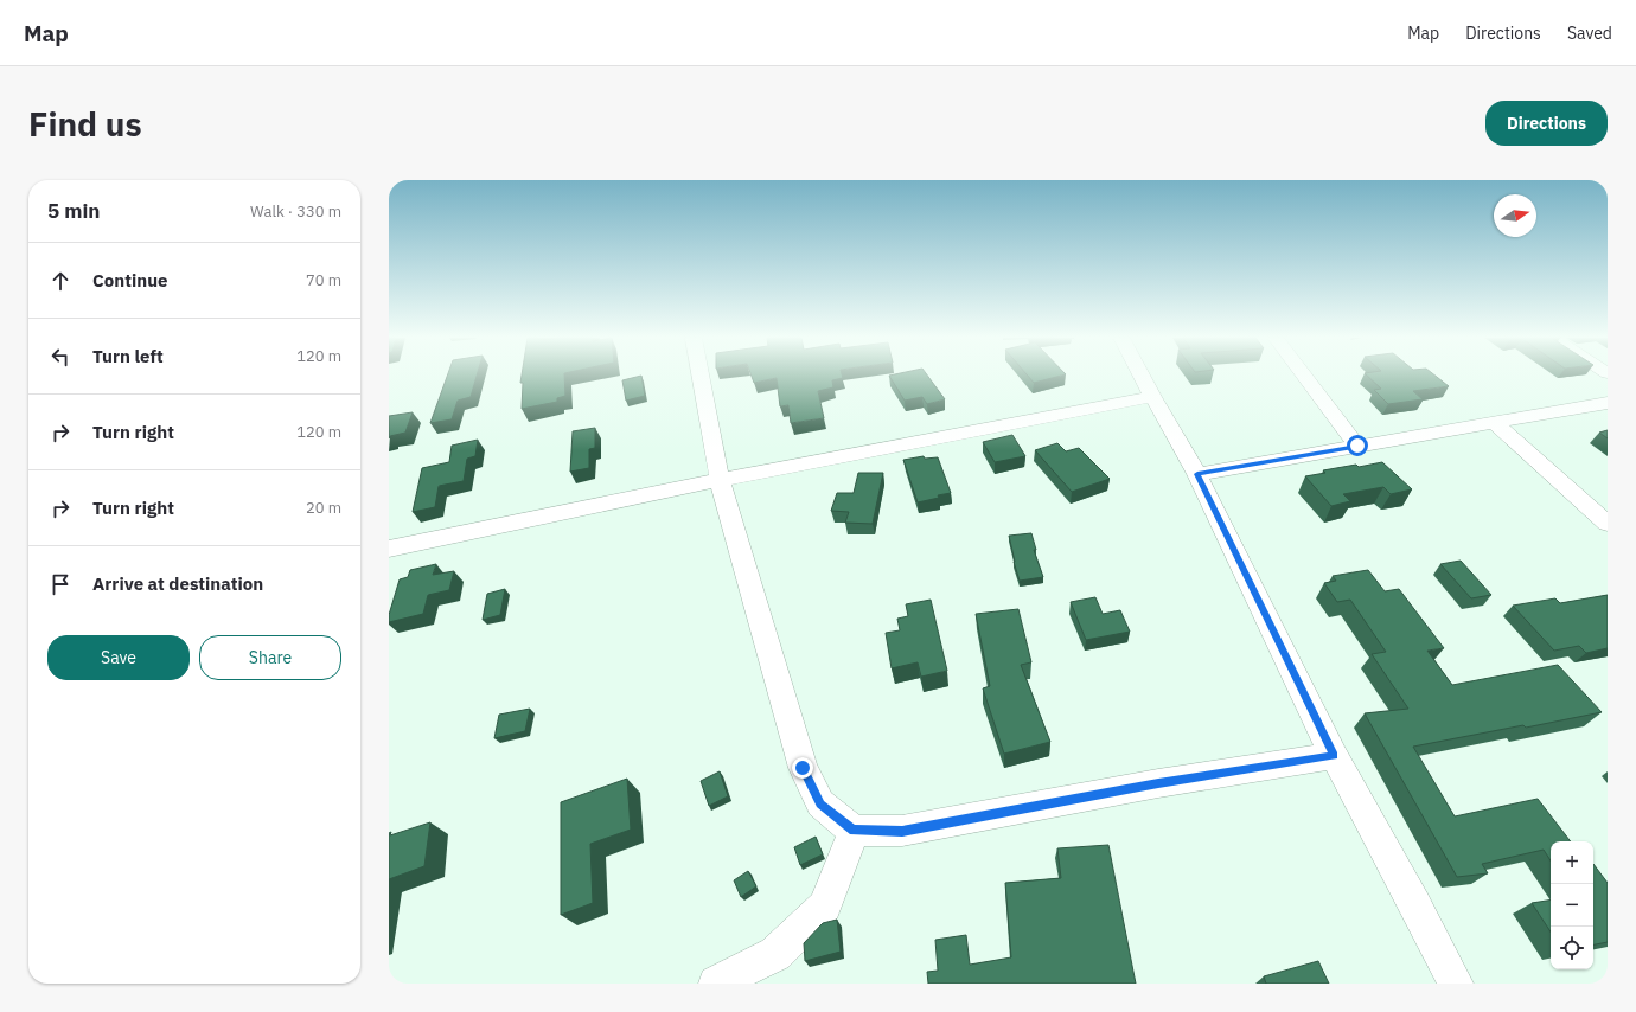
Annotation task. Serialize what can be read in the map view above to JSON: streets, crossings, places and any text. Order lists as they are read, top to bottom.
{
  "north": "right",
  "page": {
    "header": "Map",
    "nav": ["Map", "Directions", "Saved"],
    "buttons": [
      "Directions",
      ["Save", "Share"]
    ],
    "title": "Find us",
    "heading": ["5 min", "Walk · 330 m"],
    "list": [
      ["Continue", "70 m"],
      ["Turn left", "120 m"],
      ["Turn right", "120 m"],
      ["Turn right", "20 m"],
      "Arrive at destination"
    ],
    "map_buttons": ["+", "−"]
  }
}
